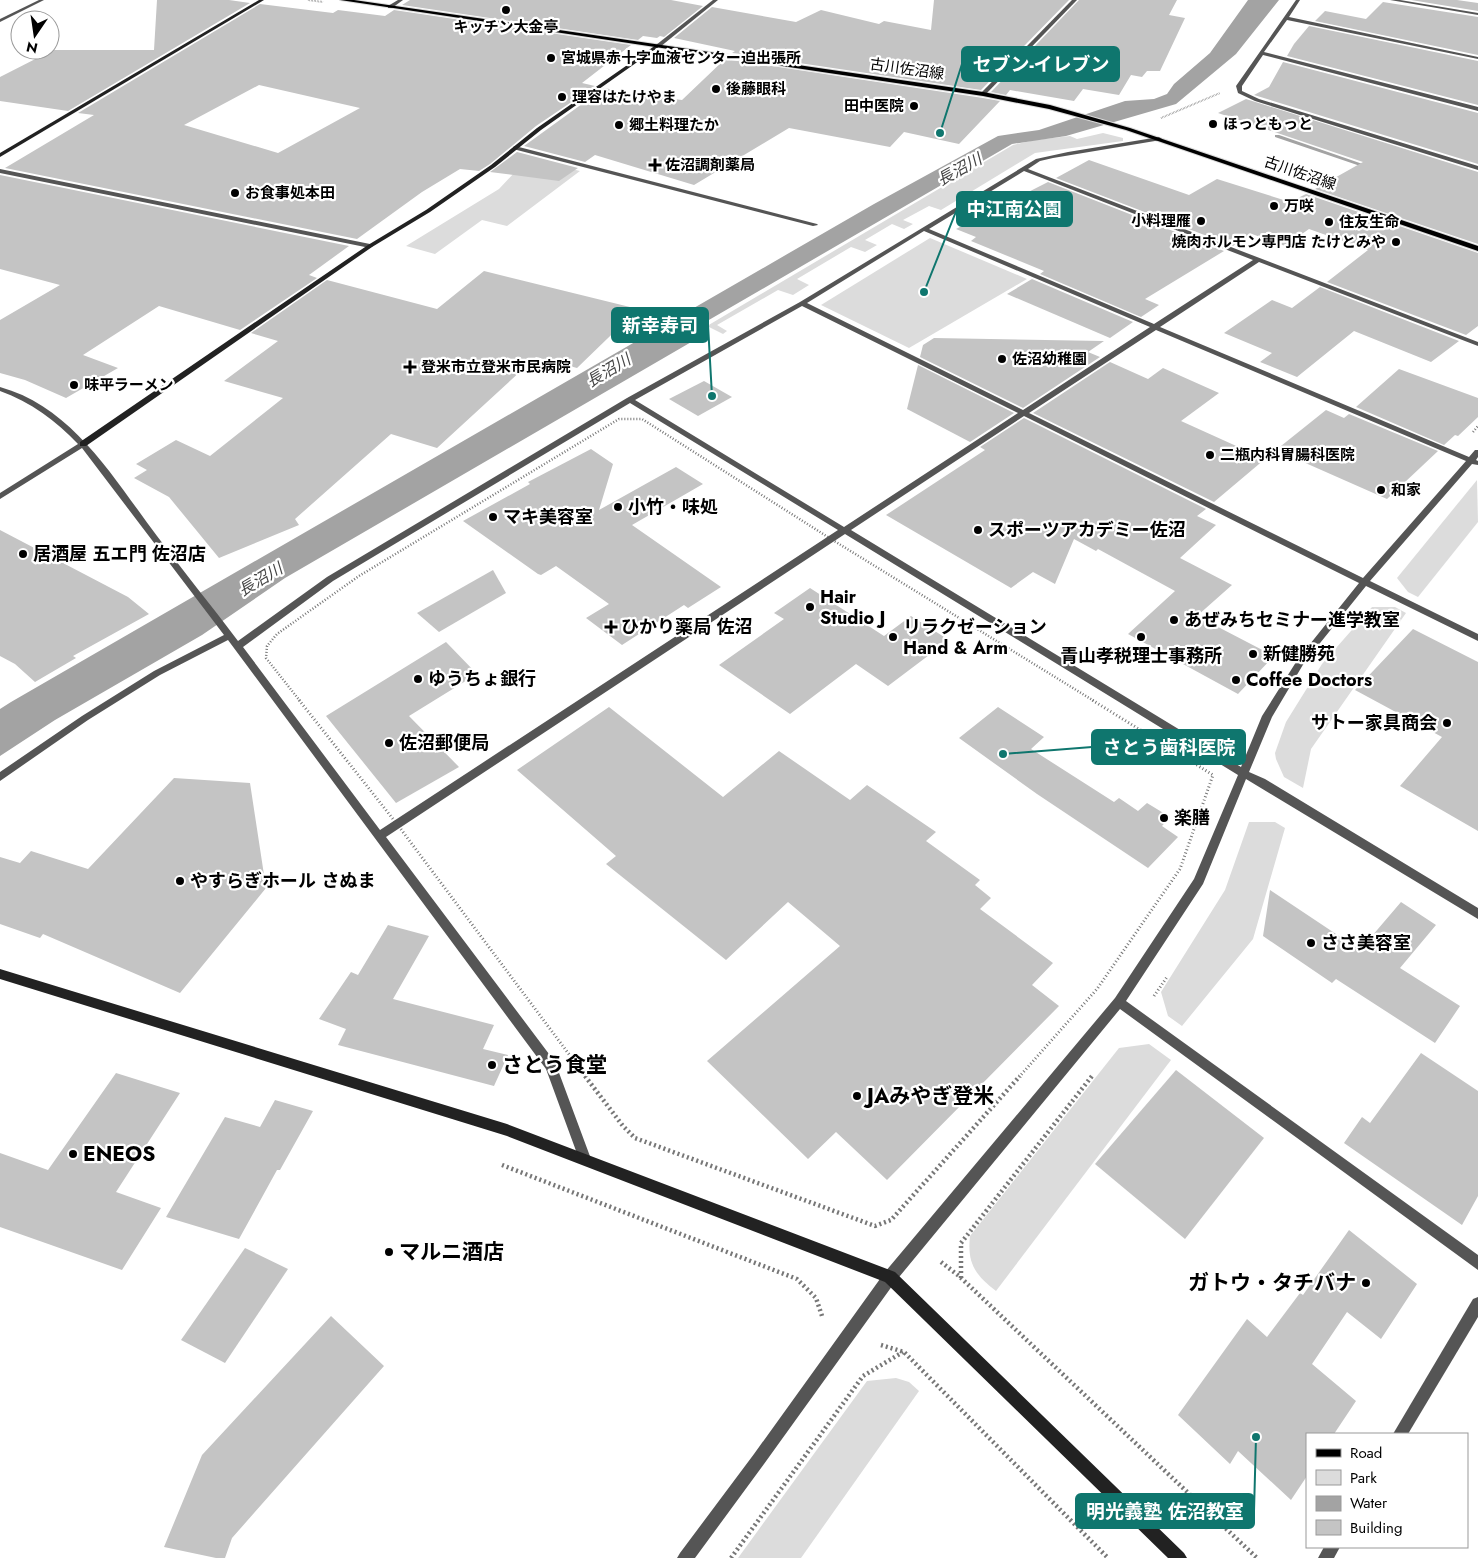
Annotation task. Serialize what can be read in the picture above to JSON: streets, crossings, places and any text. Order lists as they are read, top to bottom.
{
  "streets": {
    "main road": ["古川佐沼線"]
  },
  "water": ["長沼川"],
  "places": {
    "other": [
      "キッチン大金亭",
      "宮城県赤十字血液センター迫出張所",
      "後藤眼科",
      "理容はたけやま",
      "田中医院",
      "ほっともっと",
      "郷土料理たか",
      "セブン-イレブン",
      "お食事処本田",
      "万咲",
      "小料理雁",
      "住友生命",
      "焼肉ホルモン専門店 たけとみや",
      "中江南公園",
      "佐沼幼稚園",
      "味平ラーメン",
      "新幸寿司",
      "二瓶内科胃腸科医院",
      "和家",
      "小竹・味処",
      "マキ美容室",
      "スポーツアカデミー佐沼",
      "居酒屋 五エ門 佐沼店",
      "Hair Studio J",
      "あぜみちセミナー進学教室",
      "リラクゼーション Hand & Arm",
      "青山孝税理士事務所",
      "新健勝苑",
      "ゆうちょ銀行",
      "Coffee Doctors",
      "サトー家具商会",
      "佐沼郵便局",
      "さとう歯科医院",
      "楽膳",
      "やすらぎホール さぬま",
      "ささ美容室",
      "さとう食堂",
      "JAみやぎ登米",
      "ENEOS",
      "マルニ酒店",
      "ガトウ・タチバナ",
      "明光義塾 佐沼教室"
    ],
    "health": ["佐沼調剤薬局", "登米市立登米市民病院", "ひかり薬局 佐沼"]
  },
  "legend": [
    "Road",
    "Park",
    "Water",
    "Building"
  ],
  "north": "bottom"
}
